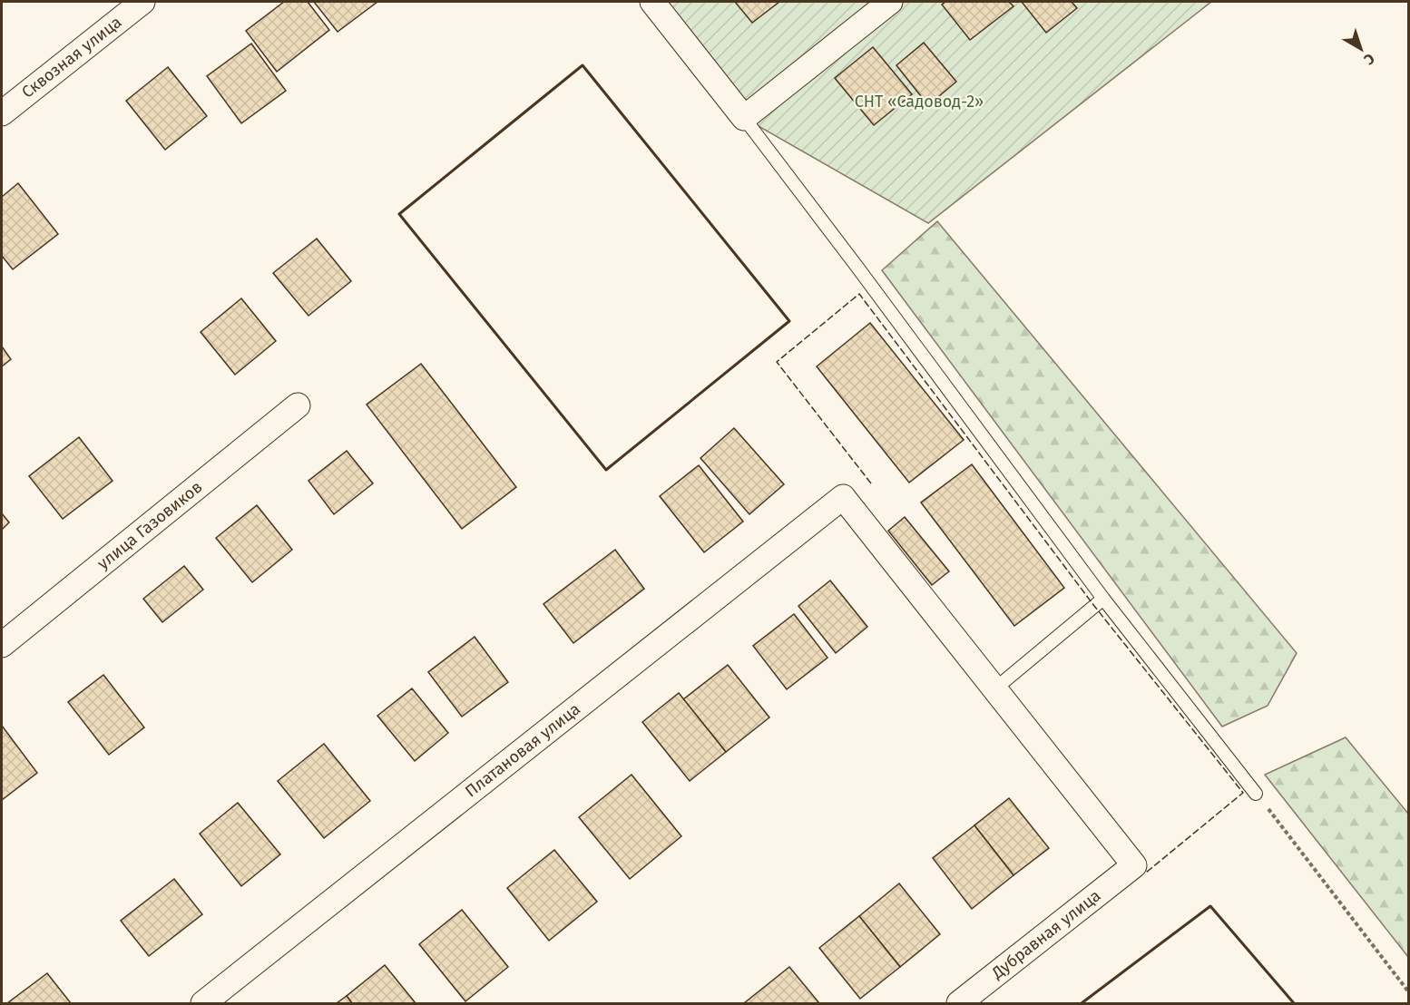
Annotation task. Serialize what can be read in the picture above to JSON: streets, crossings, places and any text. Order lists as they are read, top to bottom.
{
  "streets": {
    "street": [
      "Сквозная улица",
      "улица Газовиков",
      "Платановая улица",
      "Дубравная улица"
    ]
  },
  "crossings": [
    ["Платановая улица", "Дубравная улица"]
  ],
  "parks": ["СНТ «Садовод-2»"],
  "north": "bottom right"
}
